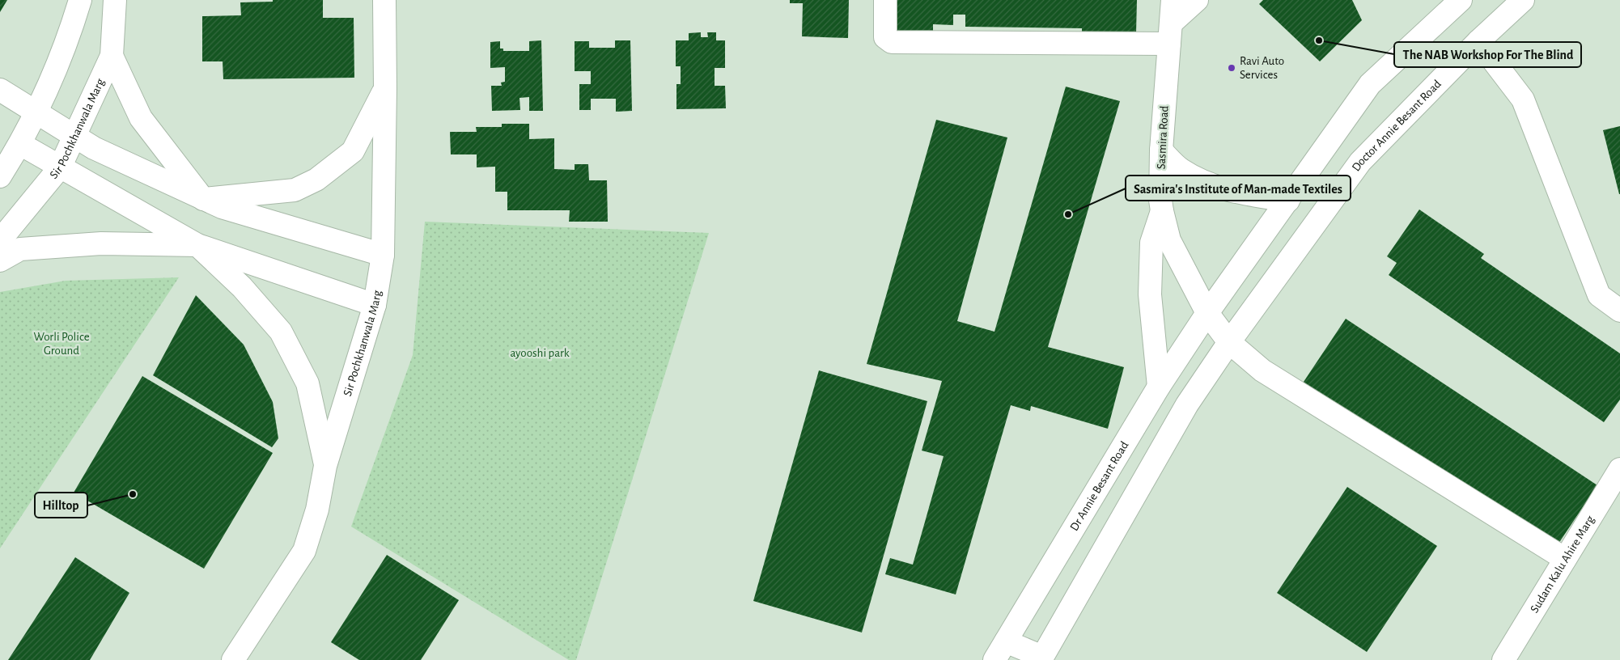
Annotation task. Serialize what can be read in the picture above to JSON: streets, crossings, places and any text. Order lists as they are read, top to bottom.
{
  "streets": {
    "street": [
      "Doctor Annie Besant Road",
      "Sir Pochkhanwala Marg",
      "Sasmira Road",
      "Dr Annie Besant Road",
      "Sudam Kalu Ahire Marg"
    ]
  },
  "crossings": [
    ["Doctor Annie Besant Road", "Sasmira Road"],
    ["Sasmira Road", "Dr Annie Besant Road"],
    ["Sasmira Road", "Sudam Kalu Ahire Marg"]
  ],
  "parks": ["Worli Police Ground", "ayooshi park"],
  "places": [
    "The NAB Workshop For The Blind",
    "Ravi Auto Services",
    "Sasmira's Institute of Man-made Textiles",
    "Hilltop"
  ]
}
